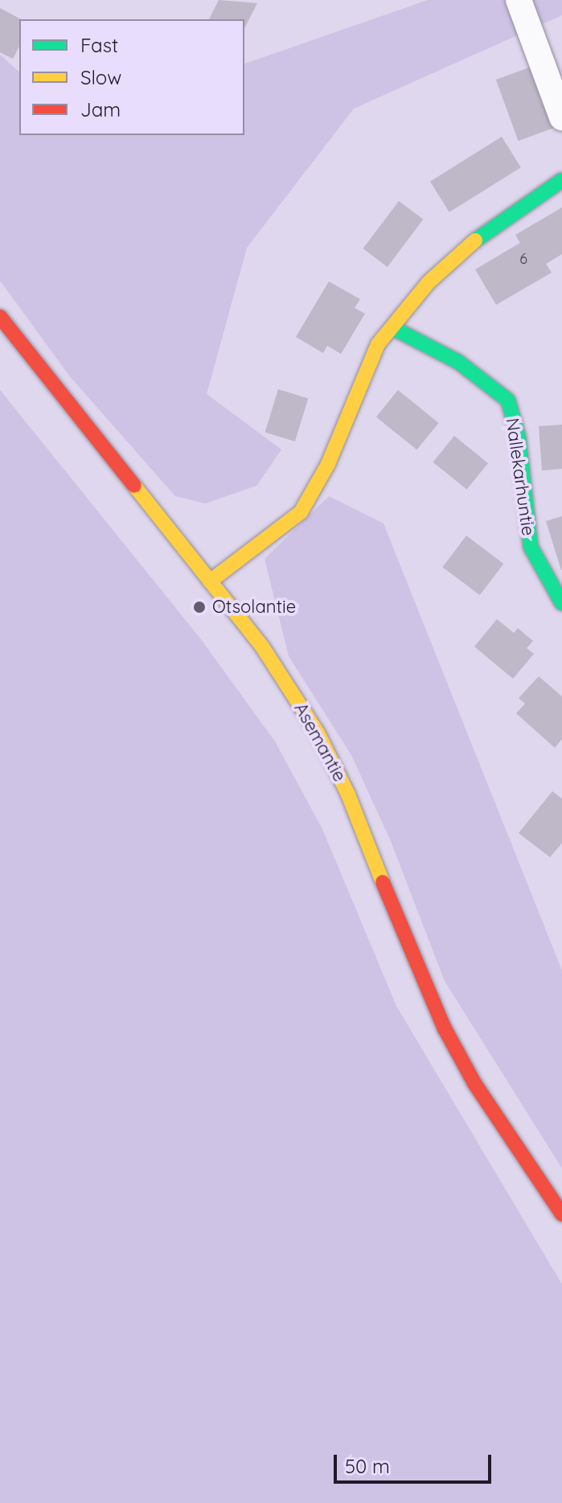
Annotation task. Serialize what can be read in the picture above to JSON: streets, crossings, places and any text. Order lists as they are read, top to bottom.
{
  "streets": {
    "main road": ["Nallekarhuntie", "Asemantie"]
  },
  "places": ["Otsolantie"],
  "house_numbers": ["6"],
  "legend": ["Fast", "Slow", "Jam"],
  "scale_bar": "50 m"
}
